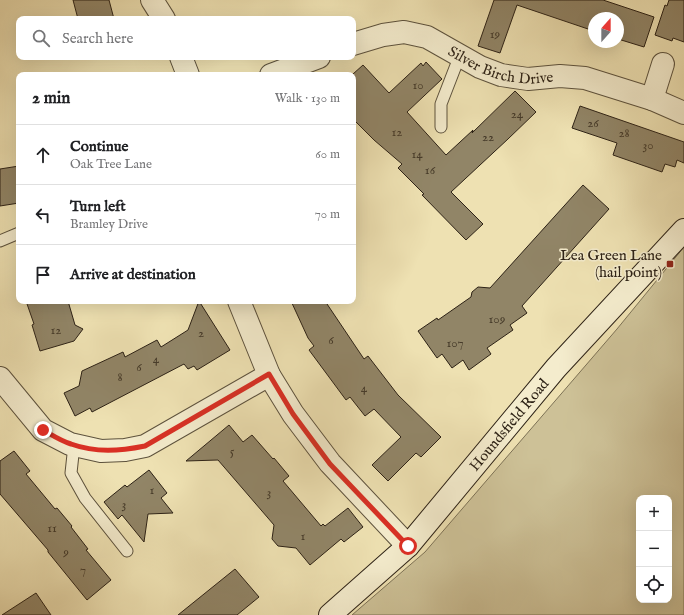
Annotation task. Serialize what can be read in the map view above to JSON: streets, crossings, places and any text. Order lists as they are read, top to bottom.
{
  "streets": {
    "street": ["Silver Birch Drive", "Houndsfield Road"]
  },
  "places": {
    "transit": ["Lea Green Lane (hail point)"]
  },
  "house_numbers": [
    "19",
    "10",
    "24",
    "26",
    "12",
    "28",
    "22",
    "30",
    "14",
    "16",
    "109",
    "12",
    "2",
    "6",
    "107",
    "4",
    "6",
    "8",
    "4",
    "5",
    "1",
    "3",
    "3",
    "11",
    "1",
    "9",
    "7"
  ],
  "north": "top",
  "page": {
    "search": "Search here",
    "heading": ["2 min", "Walk · 130 m"],
    "list": [
      ["Continue", "Oak Tree Lane", "60 m"],
      ["Turn left", "Bramley Drive", "70 m"],
      "Arrive at destination"
    ],
    "map_buttons": ["+", "−"]
  }
}
